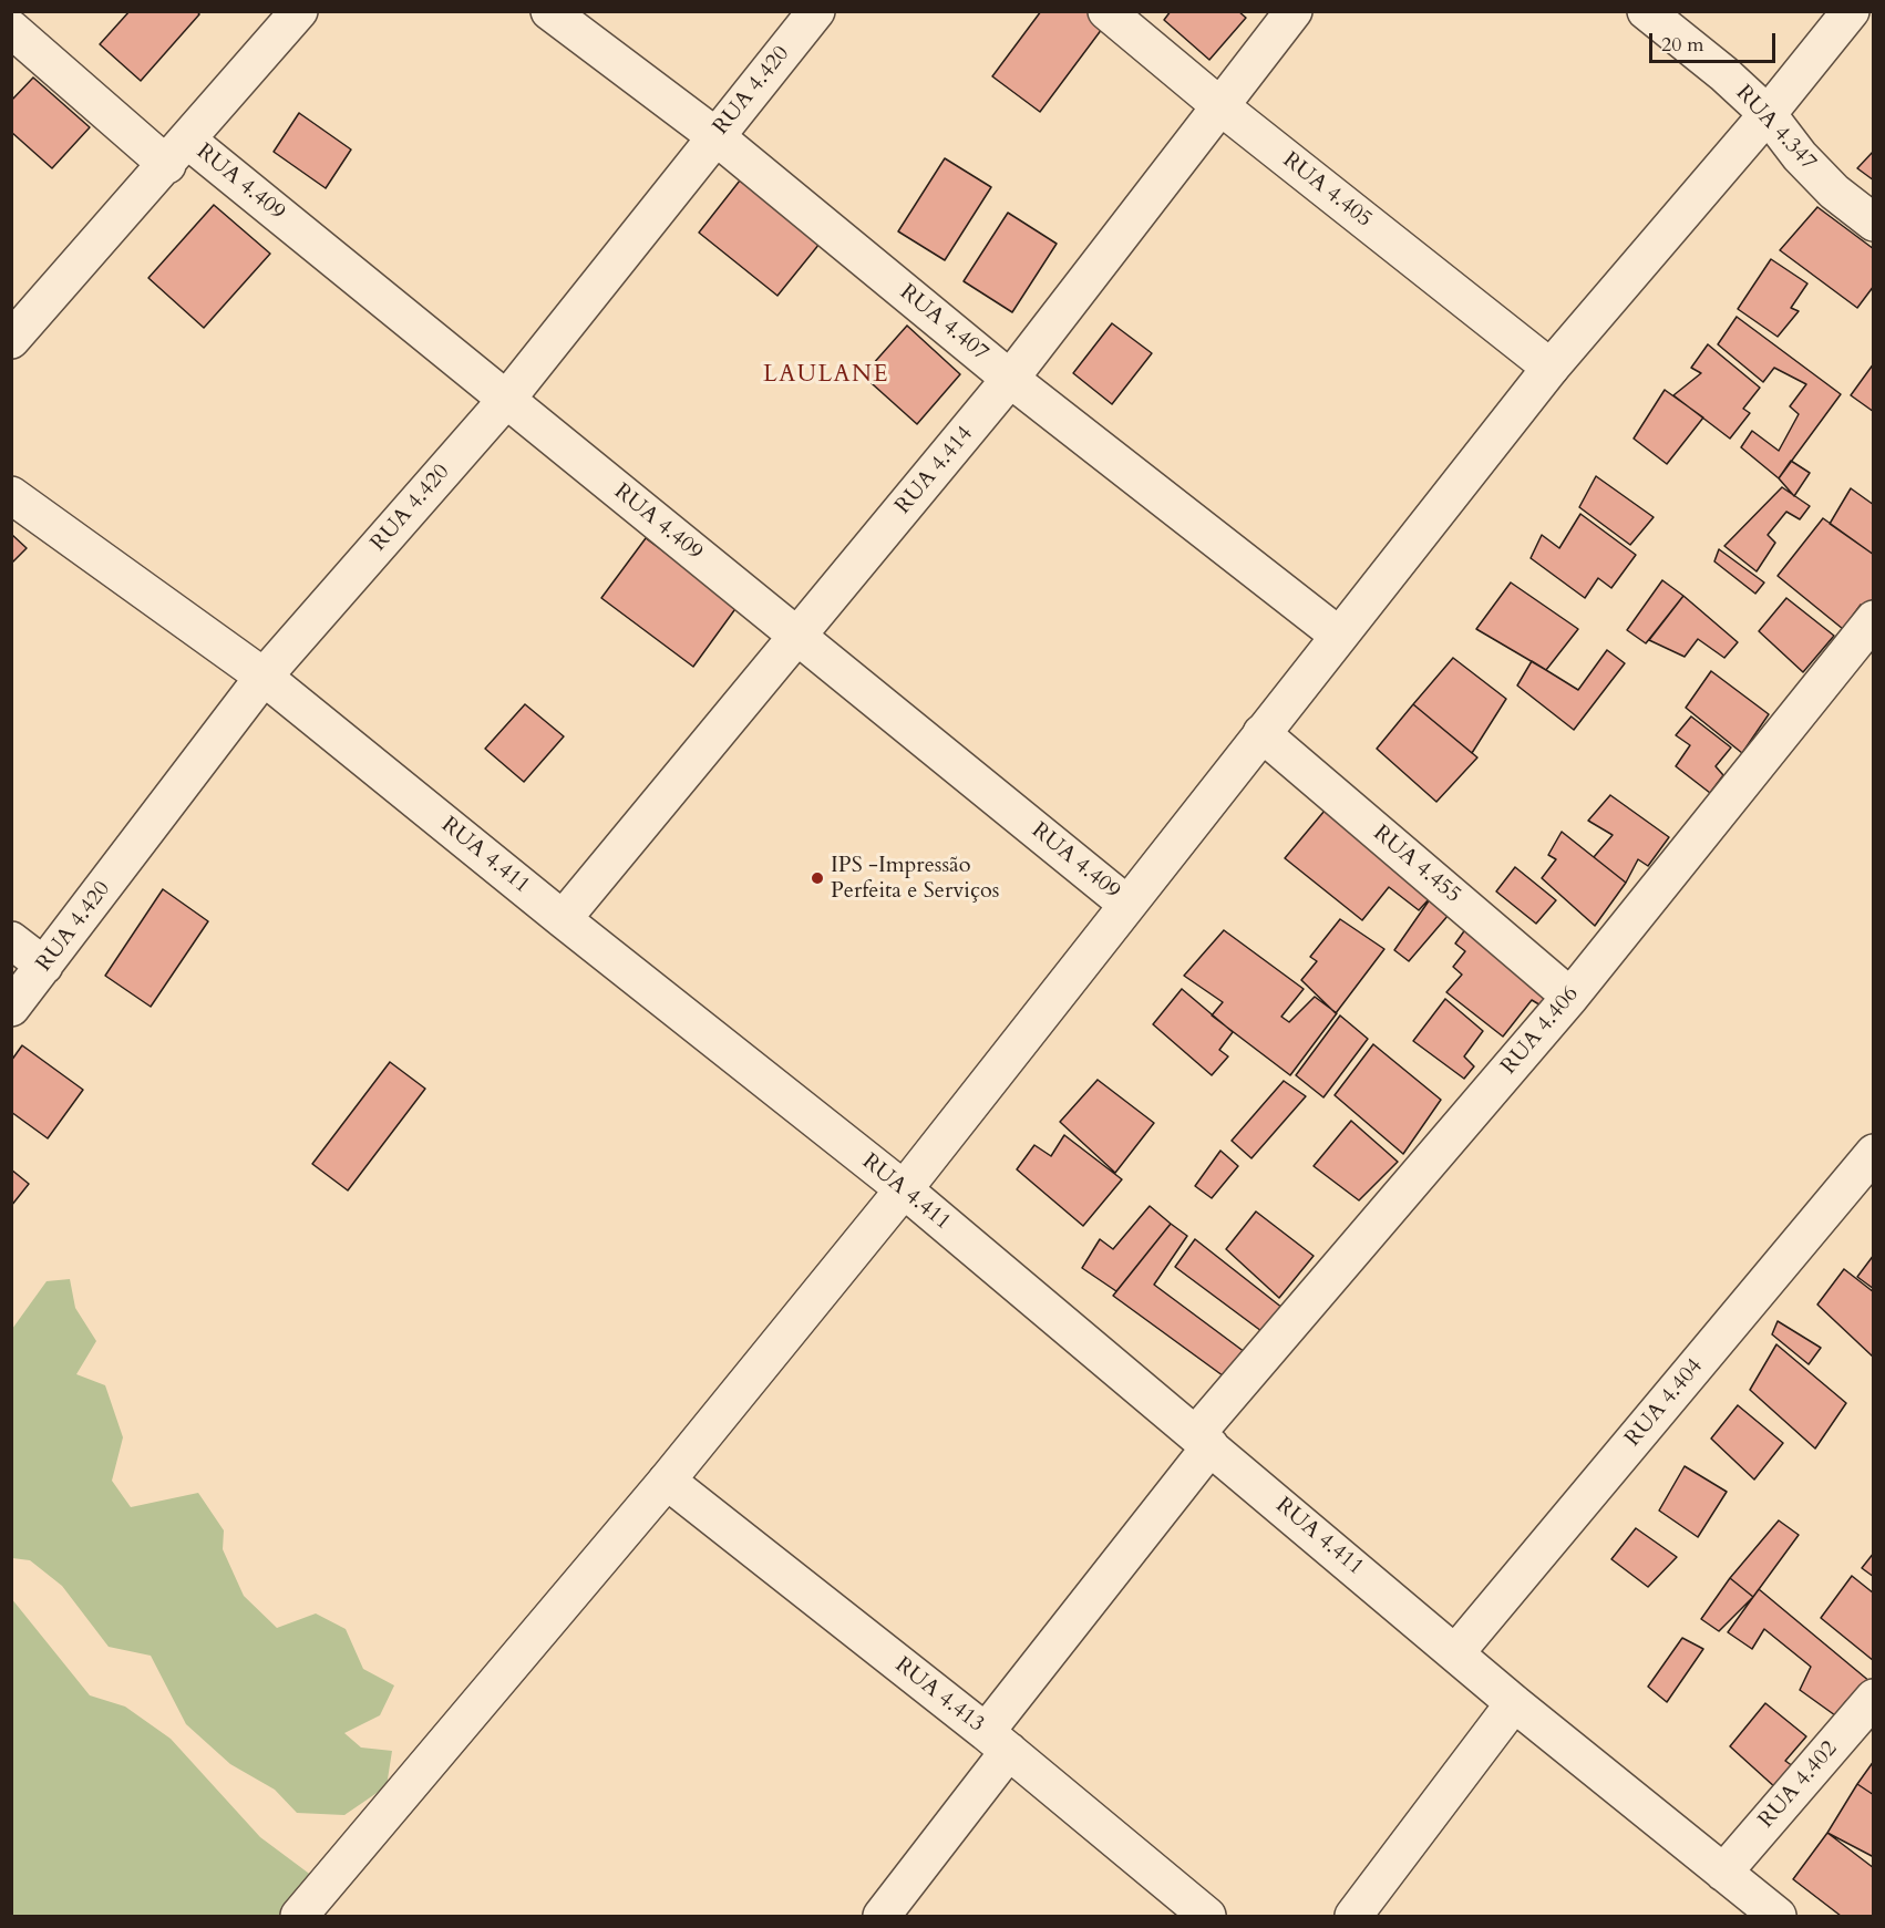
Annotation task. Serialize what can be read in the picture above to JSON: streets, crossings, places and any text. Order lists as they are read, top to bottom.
{
  "streets": {
    "street": [
      "RUA 4.420",
      "RUA 4.347",
      "RUA 4.409",
      "RUA 4.405",
      "RUA 4.407",
      "RUA 4.414",
      "RUA 4.411",
      "RUA 4.455",
      "RUA 4.406",
      "RUA 4.404",
      "RUA 4.413",
      "RUA 4.402"
    ]
  },
  "crossings": [
    ["RUA 4.420", "RUA 4.409"],
    ["RUA 4.420", "RUA 4.407"],
    ["RUA 4.420", "RUA 4.411"],
    ["RUA 4.409", "RUA 4.414"],
    ["RUA 4.405", "RUA 4.414"],
    ["RUA 4.407", "RUA 4.414"],
    ["RUA 4.414", "RUA 4.411"],
    ["RUA 4.411", "RUA 4.406"],
    ["RUA 4.411", "RUA 4.404"],
    ["RUA 4.411", "RUA 4.402"],
    ["RUA 4.455", "RUA 4.406"],
    ["RUA 4.406", "RUA 4.413"]
  ],
  "districts": ["LAULANE"],
  "places": ["IPS -Impressão Perfeita e Serviços"],
  "scale_bar": "20 m"
}
